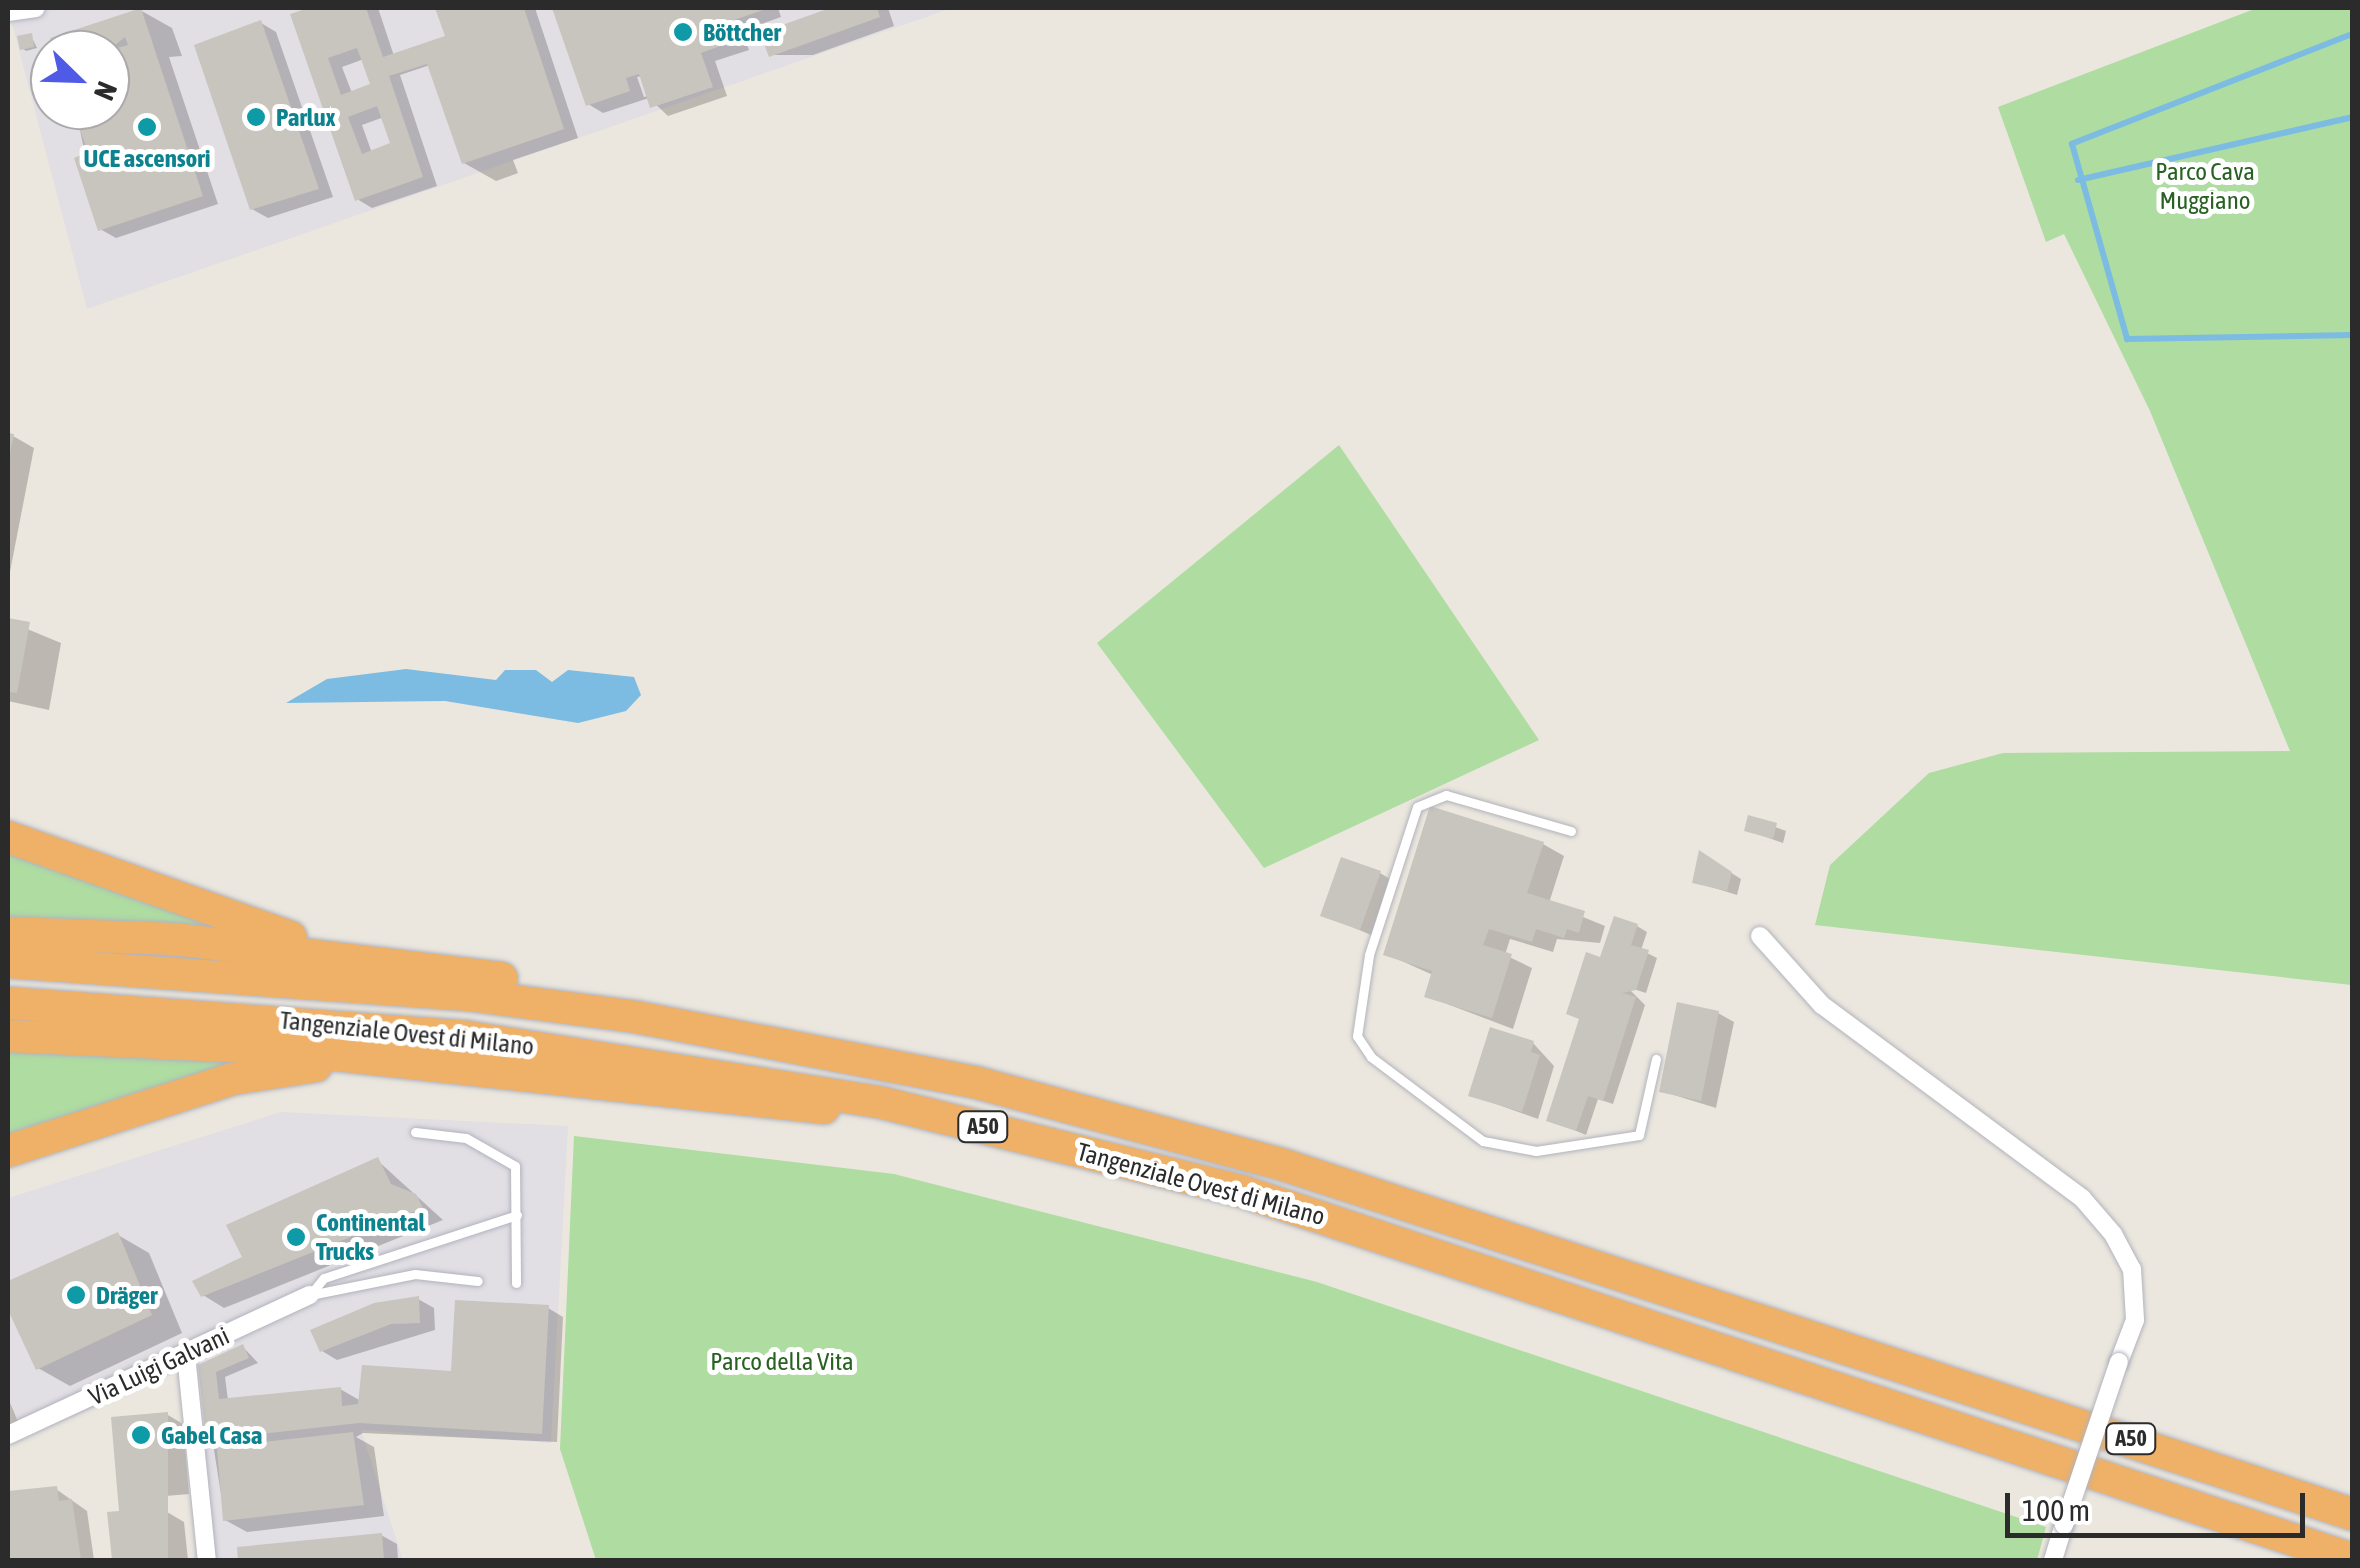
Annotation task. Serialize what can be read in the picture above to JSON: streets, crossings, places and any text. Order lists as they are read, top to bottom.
{
  "streets": {
    "highway": ["Tangenziale Ovest di Milano", "A50"],
    "street": ["Via Luigi Galvani"]
  },
  "parks": ["Parco Cava Muggiano", "Parco della Vita"],
  "places": [
    "Böttcher",
    "Parlux",
    "UCE ascensori",
    "Continental Trucks",
    "Dräger",
    "Gabel Casa"
  ],
  "scale_bar": "100 m",
  "north": "bottom right"
}
